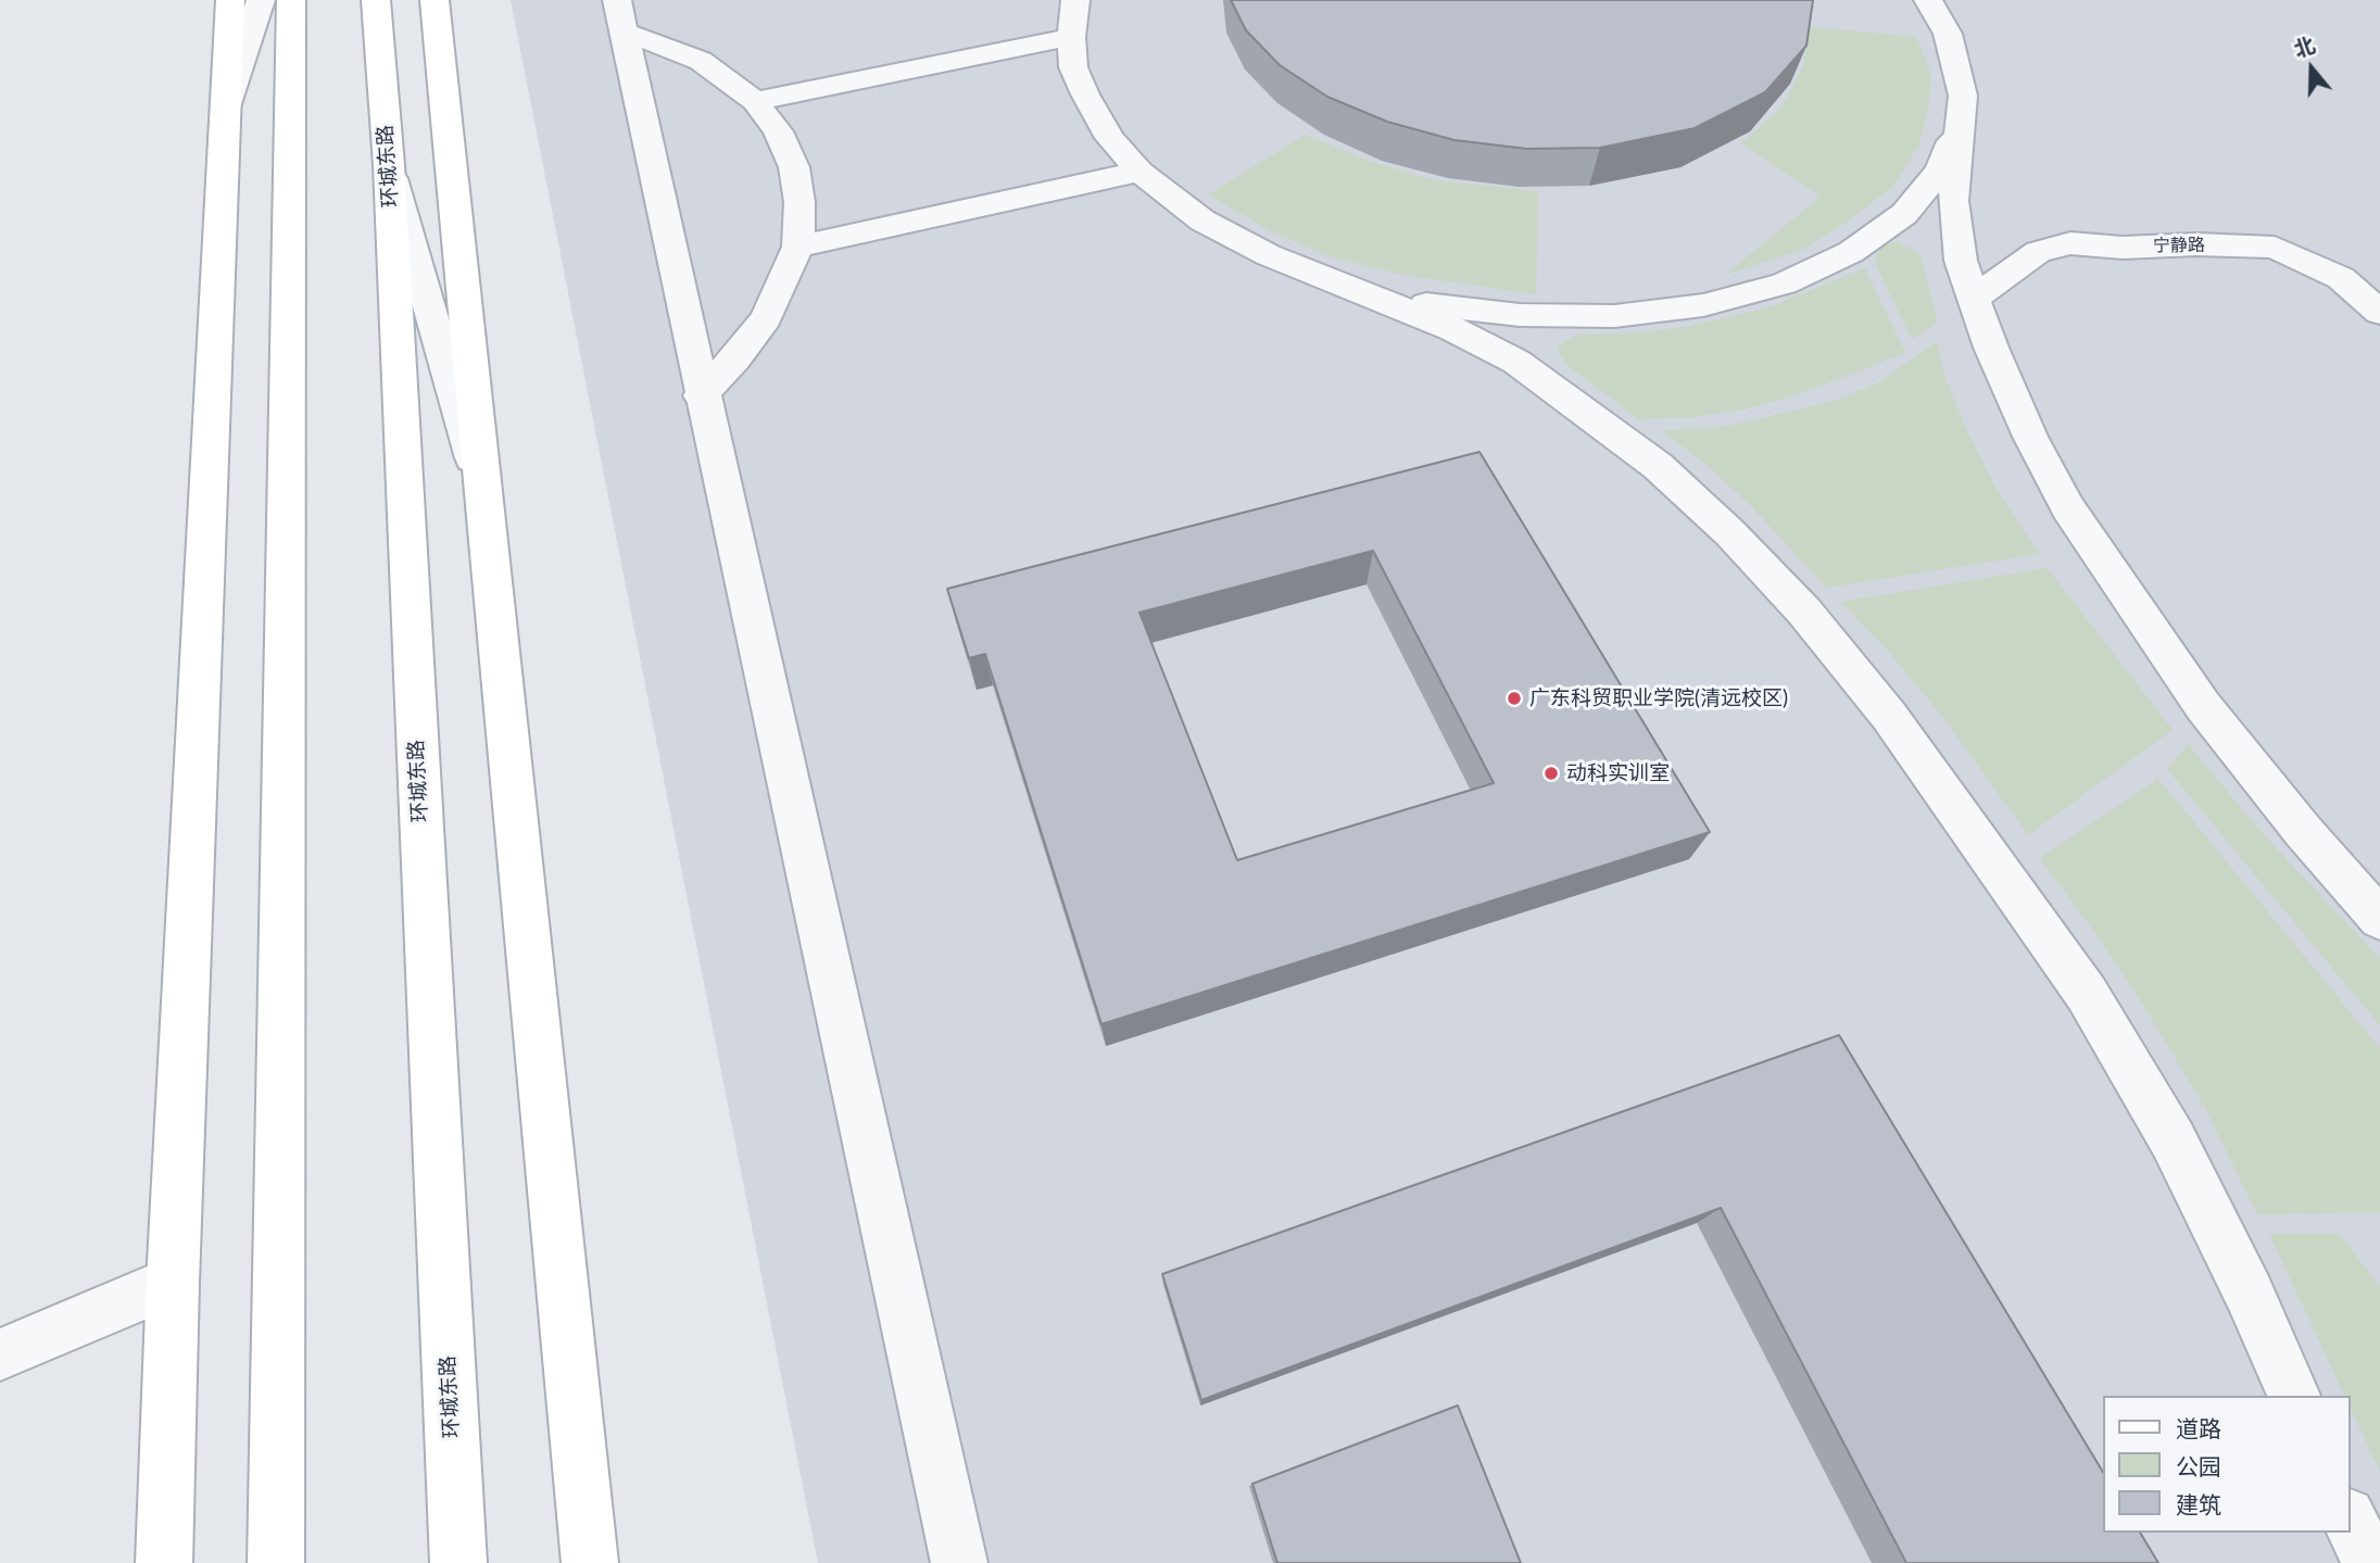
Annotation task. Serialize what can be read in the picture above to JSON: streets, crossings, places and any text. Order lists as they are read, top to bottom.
{
  "streets": {
    "main road": ["环城东路"],
    "street": ["宁静路"]
  },
  "places": ["广东科贸职业学院(清远校区)", "动科实训室"],
  "legend": ["道路", "公园", "建筑"],
  "north": "top"
}
